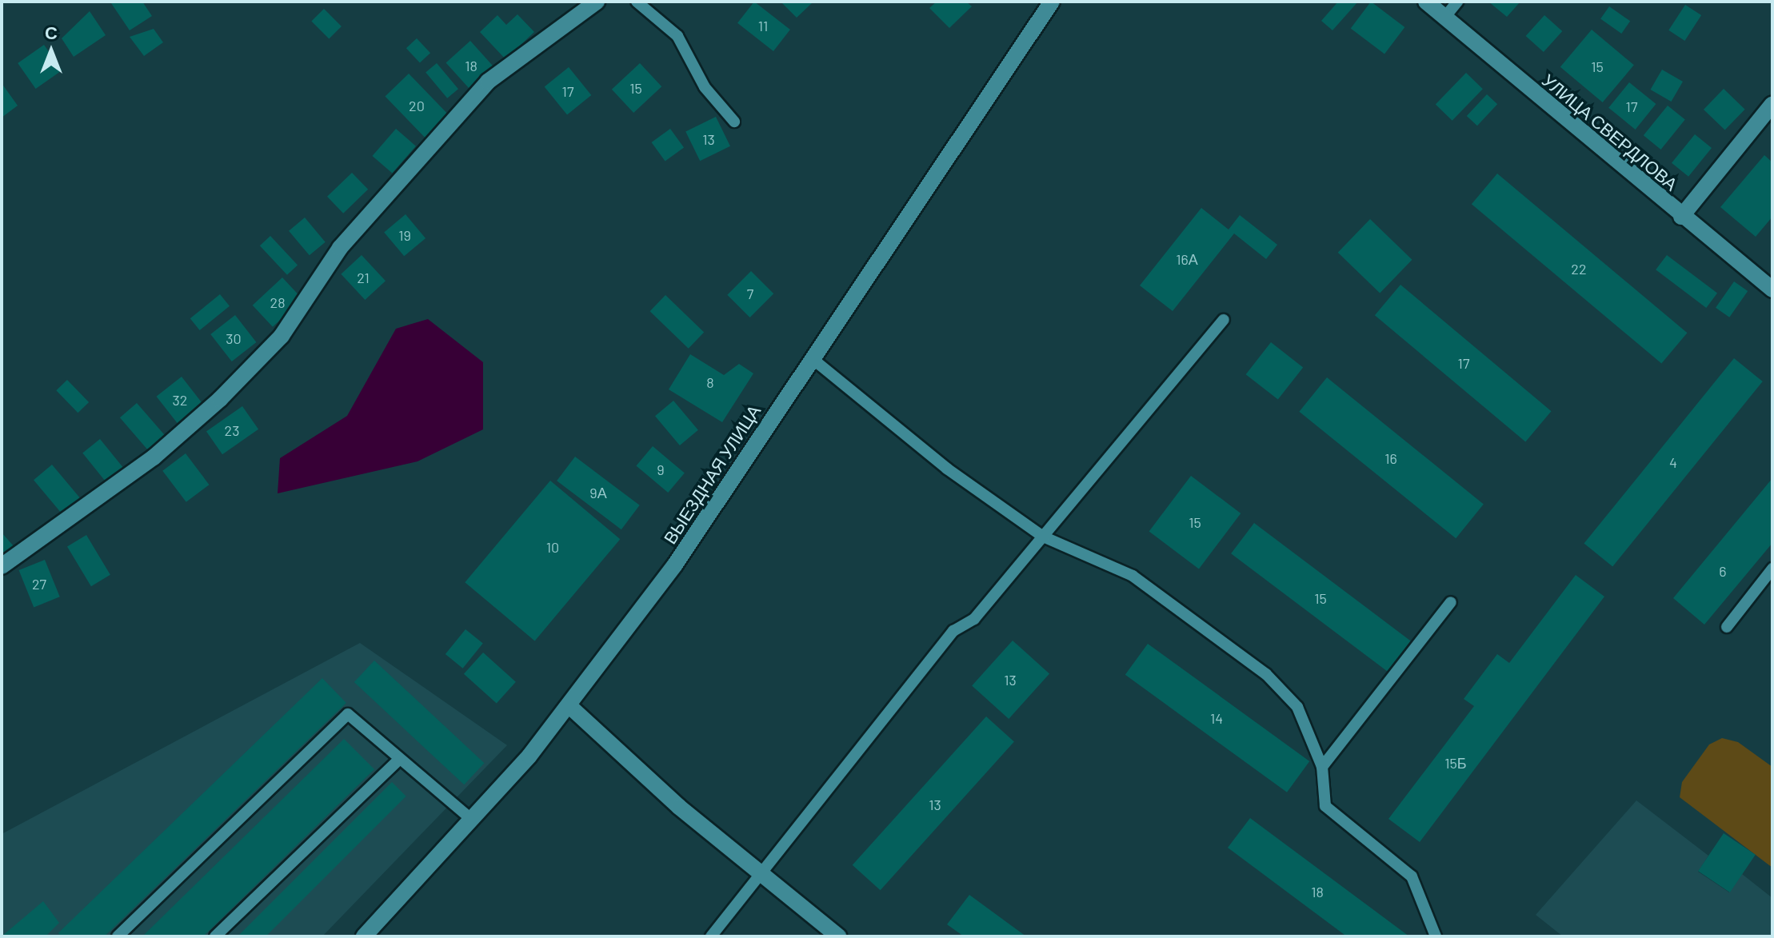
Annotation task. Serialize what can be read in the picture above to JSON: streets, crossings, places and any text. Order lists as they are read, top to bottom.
{
  "streets": {
    "street": ["УЛИЦА СВЕРДЛОВА", "ВЫЕЗДНАЯ УЛИЦА"]
  },
  "house_numbers": [
    "11",
    "18",
    "15",
    "15",
    "17",
    "20",
    "17",
    "13",
    "19",
    "16А",
    "22",
    "21",
    "7",
    "28",
    "30",
    "17",
    "8",
    "32",
    "23",
    "16",
    "4",
    "9",
    "9А",
    "15",
    "10",
    "6",
    "27",
    "15",
    "13",
    "14",
    "15Б",
    "13",
    "18"
  ],
  "north": "top"
}
